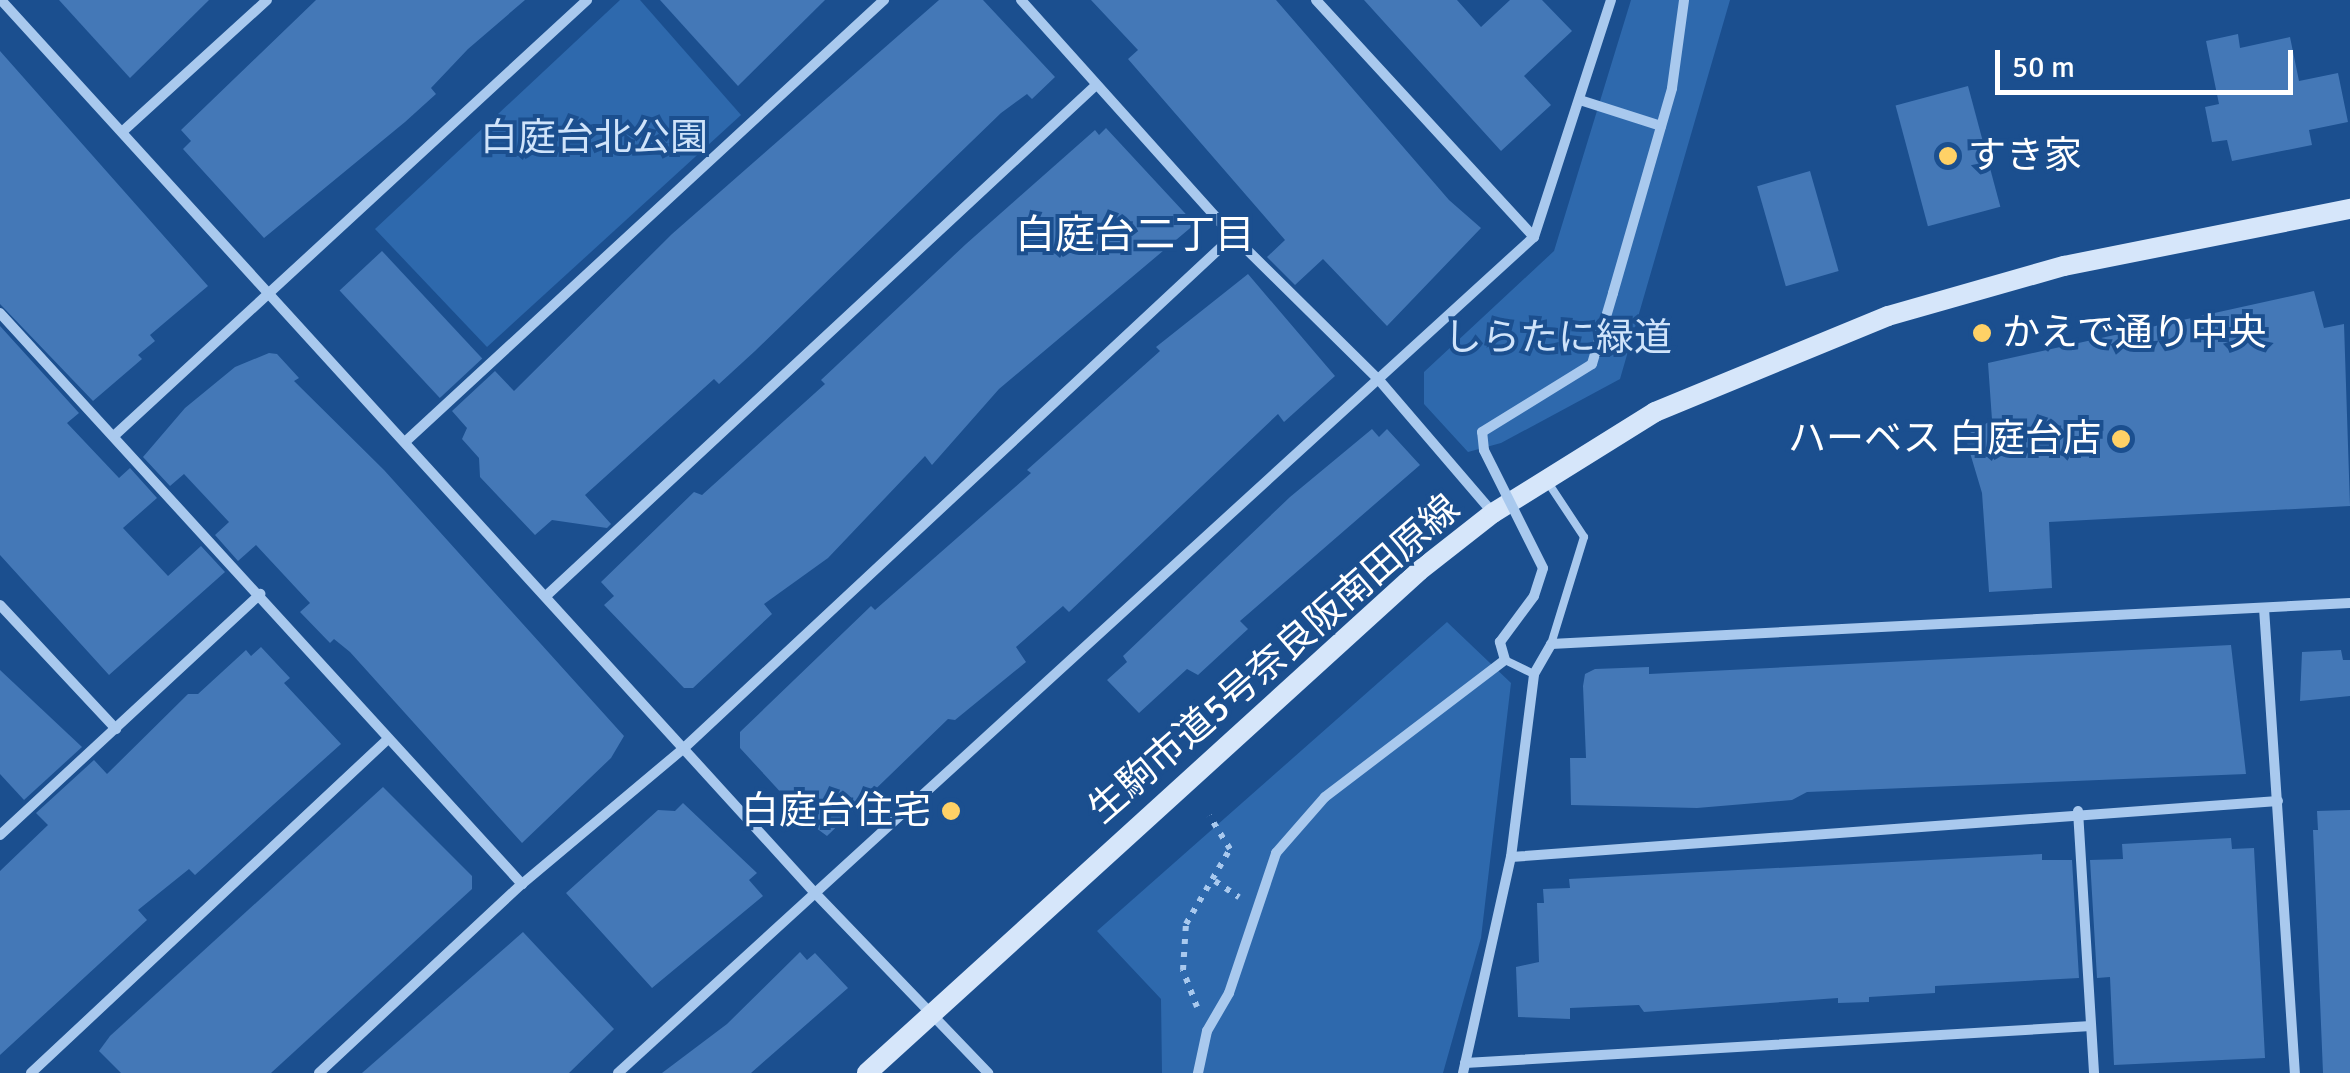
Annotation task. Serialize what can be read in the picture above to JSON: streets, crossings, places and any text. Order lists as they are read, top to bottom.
{
  "streets": {
    "street": ["生駒市道5号奈良阪南田原線"]
  },
  "districts": ["白庭台二丁目"],
  "parks": ["白庭台北公園", "しらたに緑道"],
  "places": [
    "すき家",
    "かえで通り中央",
    "ハーベス 白庭台店",
    "白庭台住宅"
  ],
  "scale_bar": "50 m"
}
